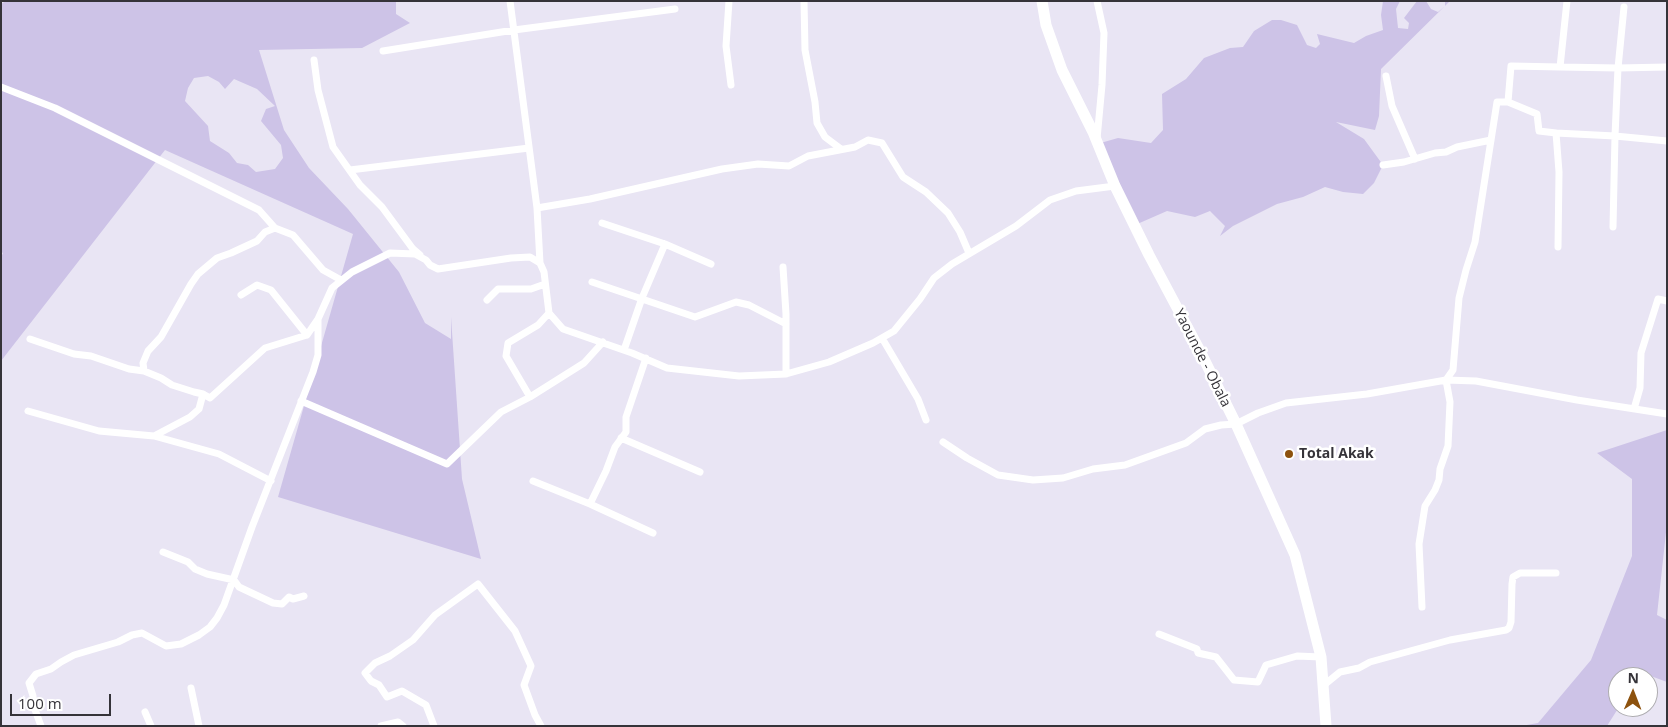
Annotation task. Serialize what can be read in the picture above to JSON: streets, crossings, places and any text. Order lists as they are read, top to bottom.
{
  "streets": {
    "highway": ["Yaounde - Obala"]
  },
  "places": ["Total Akak"],
  "scale_bar": "100 m",
  "north": "top"
}
